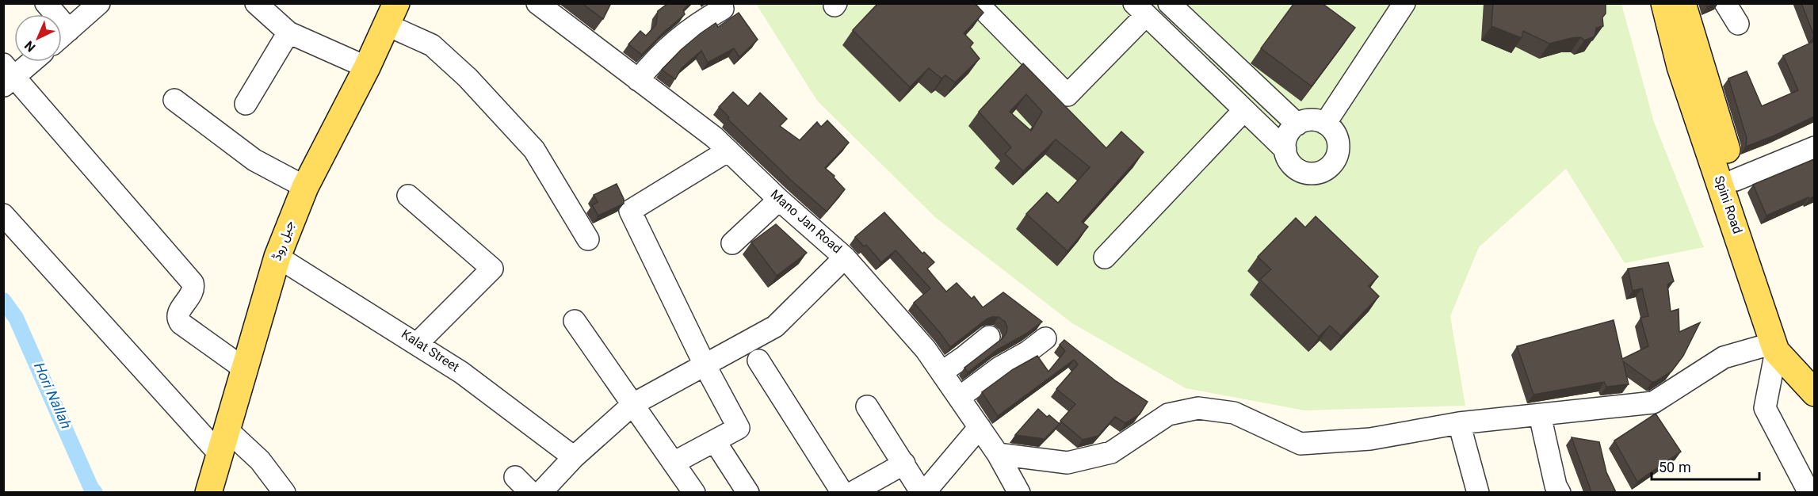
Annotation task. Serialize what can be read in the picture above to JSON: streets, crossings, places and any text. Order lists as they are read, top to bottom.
{
  "streets": {
    "main road": ["Spini Road", "جیل روڈ"],
    "street": ["Mano Jan Road", "Kalat Street"]
  },
  "crossings": [
    ["جیل روڈ", "Kalat Street"]
  ],
  "water": ["Hori Nallah"],
  "scale_bar": "50 m",
  "north": "bottom left"
}
